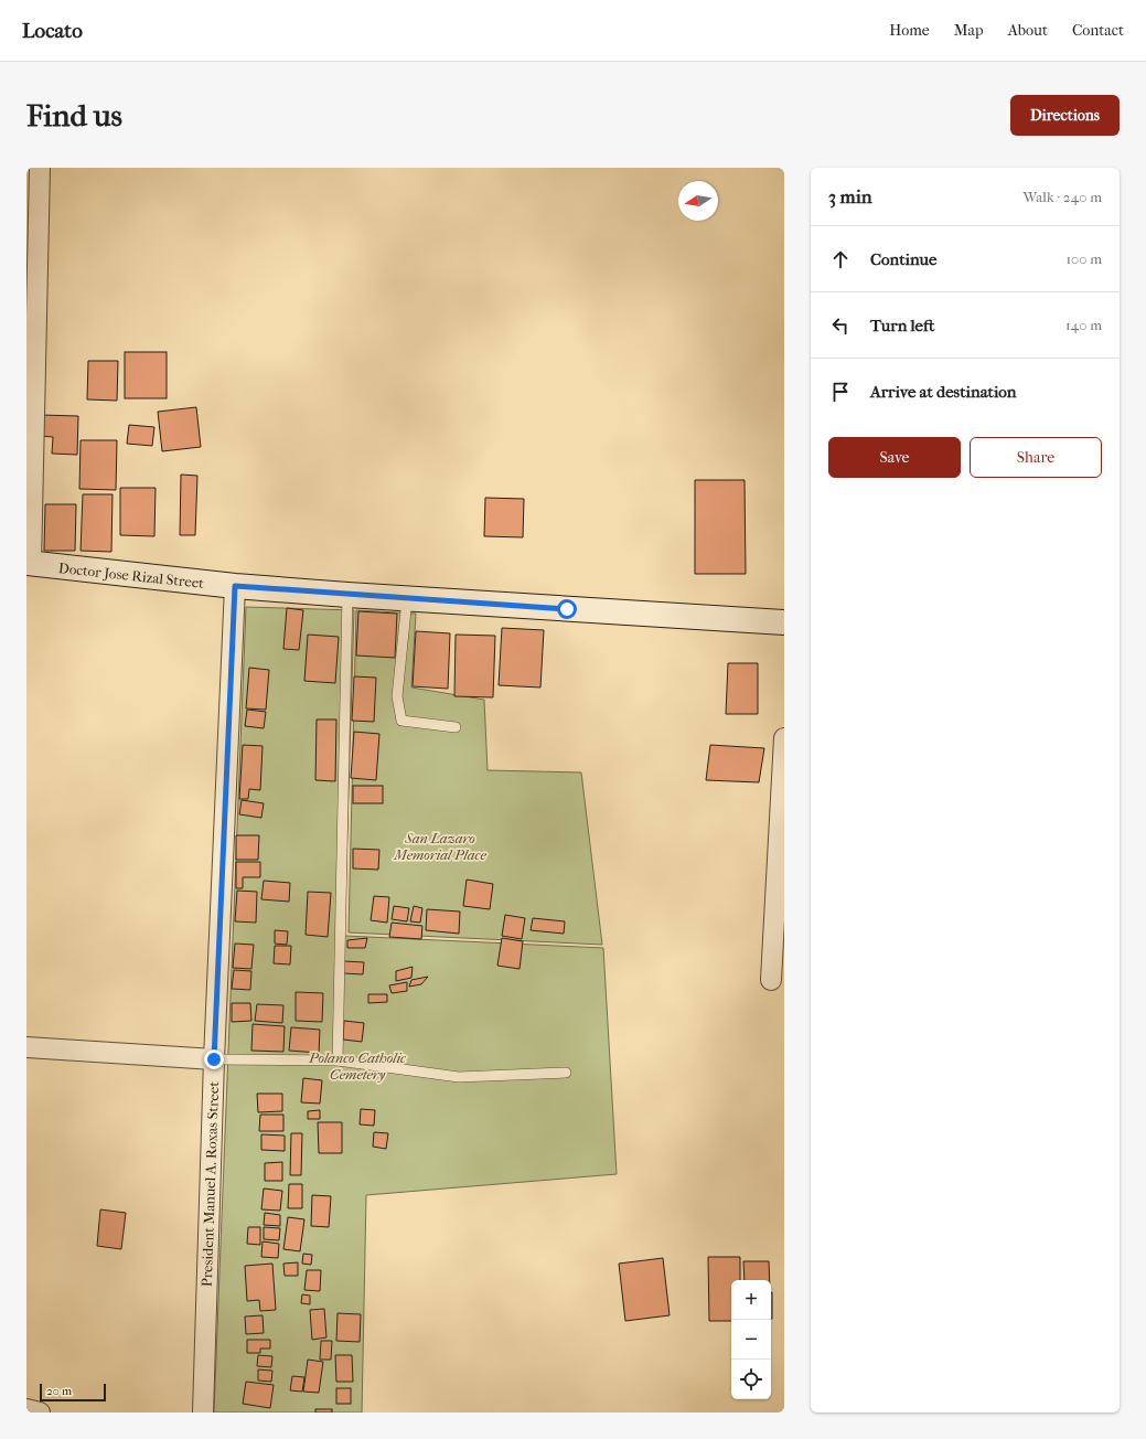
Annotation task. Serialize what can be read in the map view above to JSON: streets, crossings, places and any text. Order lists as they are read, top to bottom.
{
  "streets": {
    "main road": ["Doctor Jose Rizal Street"],
    "street": ["President Manuel A. Roxas Street"]
  },
  "crossings": [
    ["Doctor Jose Rizal Street", "President Manuel A. Roxas Street"]
  ],
  "parks": ["San Lazaro Memorial Place", "Polanco Catholic Cemetery"],
  "scale_bar": "20 m",
  "north": "left",
  "page": {
    "header": "Locato",
    "nav": [
      "Home",
      "Map",
      "About",
      "Contact"
    ],
    "buttons": [
      "Directions",
      ["Save", "Share"]
    ],
    "title": "Find us",
    "heading": ["3 min", "Walk · 240 m"],
    "list": [
      ["Continue", "100 m"],
      ["Turn left", "140 m"],
      "Arrive at destination"
    ],
    "map_buttons": ["+", "−"],
    "scale": "20 m"
  }
}
